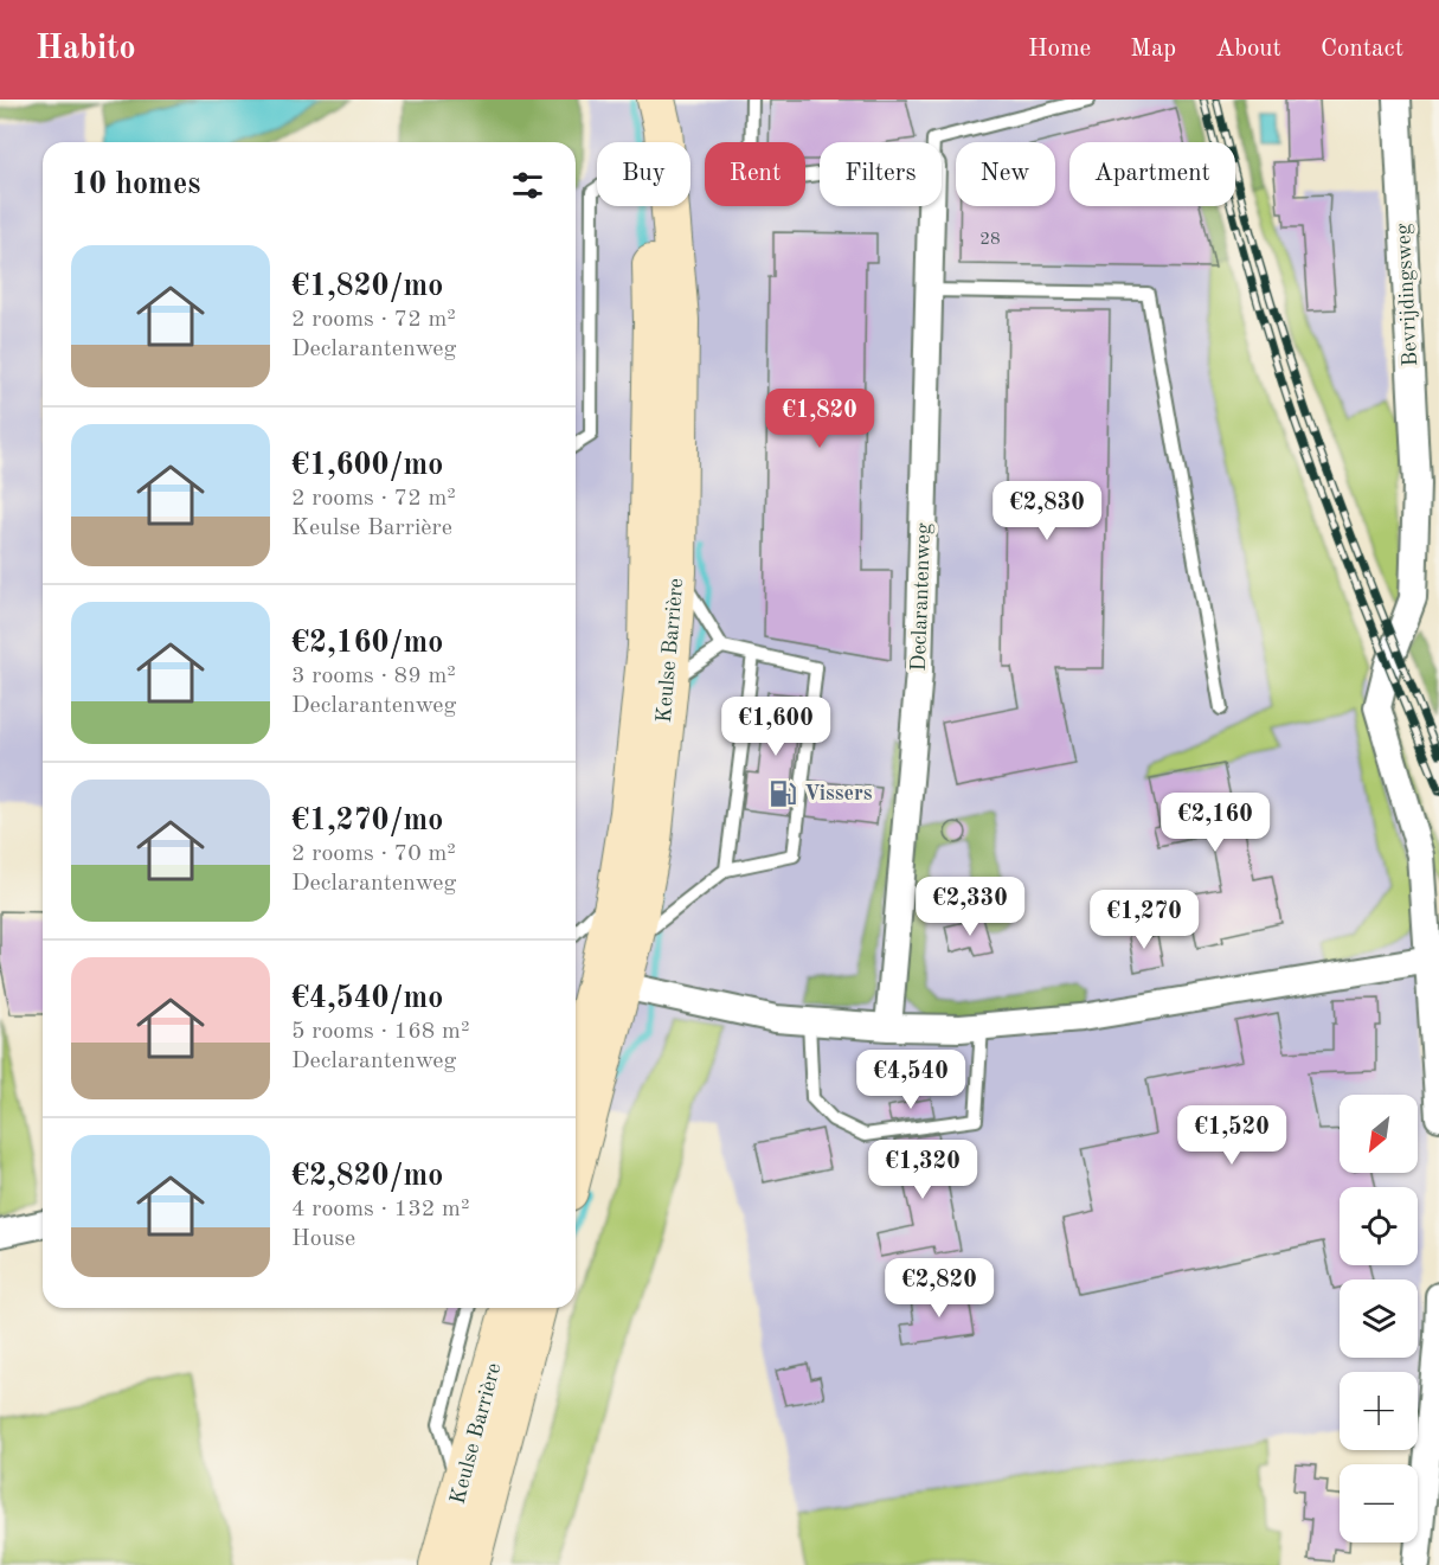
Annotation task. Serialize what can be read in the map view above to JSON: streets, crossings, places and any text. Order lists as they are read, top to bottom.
{
  "streets": {
    "main road": ["Keulse Barrière"],
    "street": ["Bevrijdingsweg", "Declarantenweg"]
  },
  "places": {
    "fuel station": ["Vissers"]
  },
  "house_numbers": ["28"],
  "north": "bottom left",
  "page": {
    "header": "Habito",
    "nav": [
      "Home",
      "Map",
      "About",
      "Contact"
    ],
    "chip": [
      "Buy",
      "Rent",
      "Filters",
      "New",
      "Apartment"
    ],
    "heading": "10 homes",
    "list": [
      {
        "name": "€1,820/mo",
        "note": "2 rooms · 72 m² · Declarantenweg"
      },
      {
        "name": "€1,600/mo",
        "note": "2 rooms · 72 m² · Keulse Barrière"
      },
      {
        "name": "€2,160/mo",
        "note": "3 rooms · 89 m² · Declarantenweg"
      },
      {
        "name": "€1,270/mo",
        "note": "2 rooms · 70 m² · Declarantenweg"
      },
      {
        "name": "€4,540/mo",
        "note": "5 rooms · 168 m² · Declarantenweg"
      },
      {
        "name": "€2,820/mo",
        "note": "4 rooms · 132 m² · House"
      }
    ],
    "price": [
      "€1,820",
      "€2,830",
      "€1,600",
      "€2,160",
      "€2,330",
      "€1,270",
      "€4,540",
      "€1,520",
      "€1,320",
      "€2,820"
    ],
    "map_buttons": ["+", "−"]
  }
}
